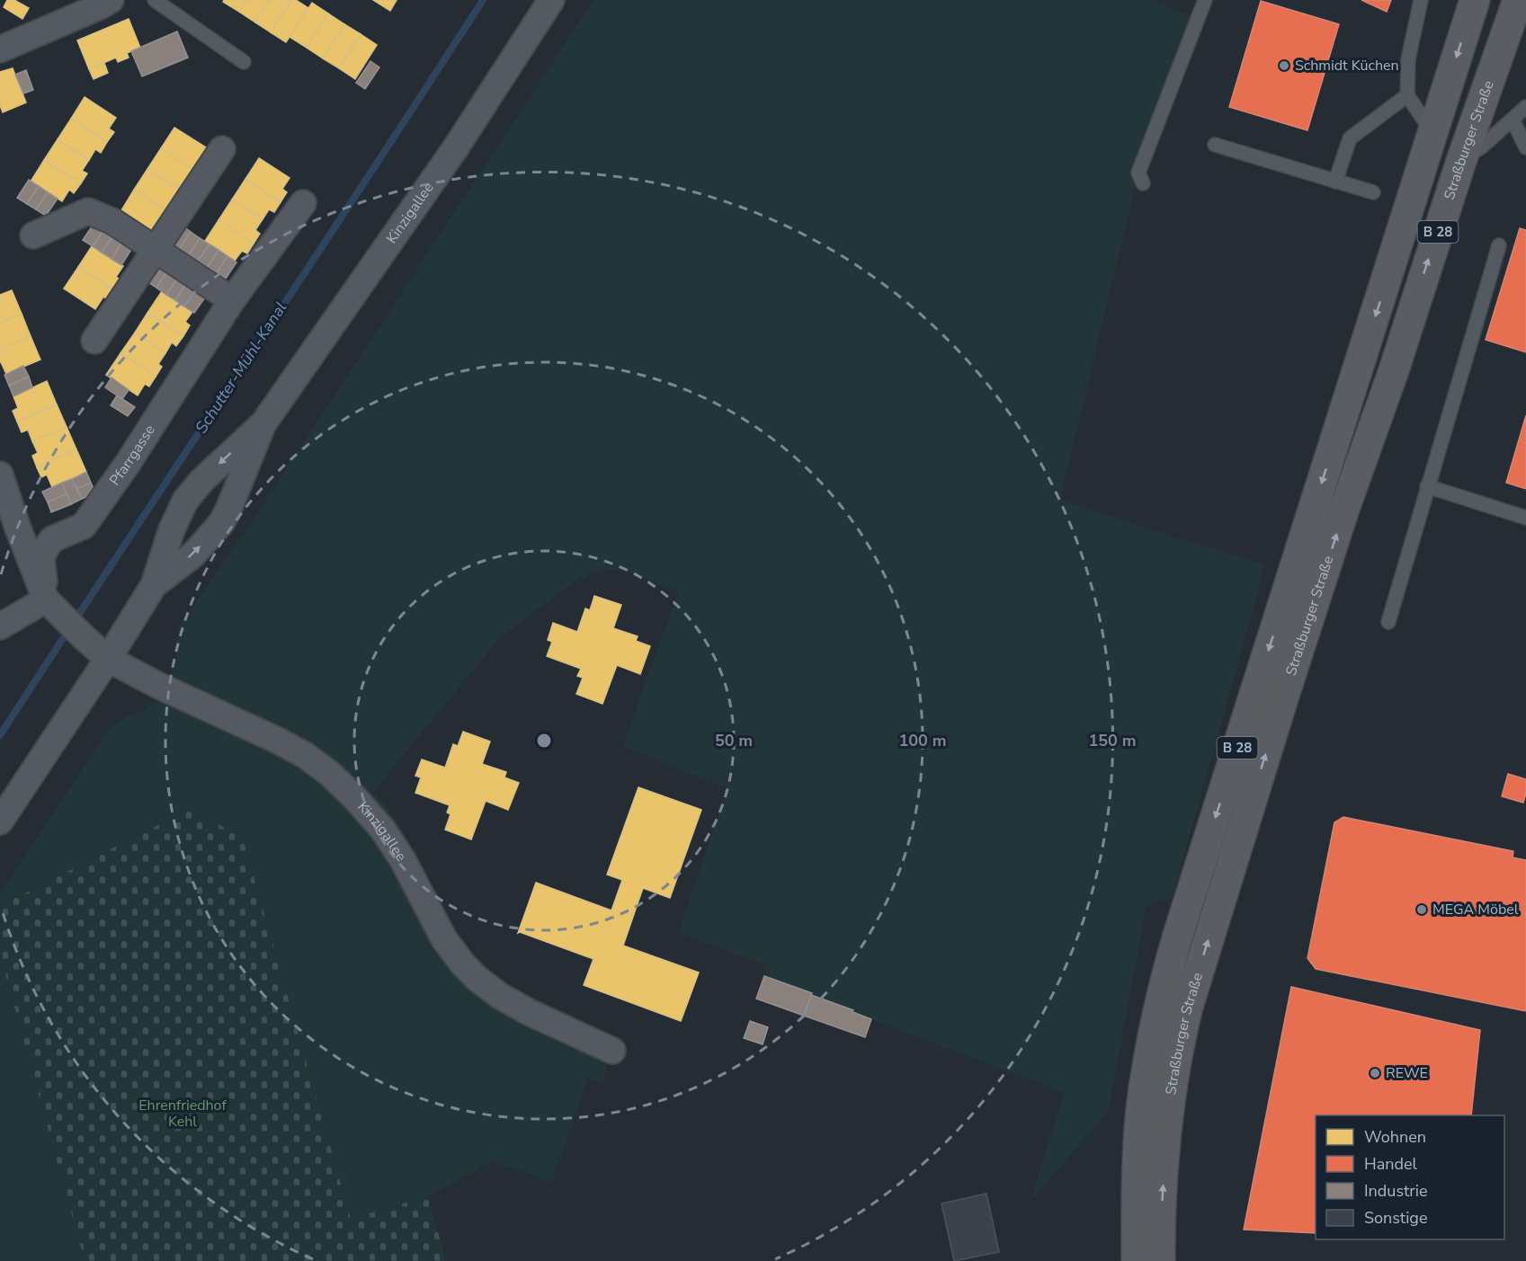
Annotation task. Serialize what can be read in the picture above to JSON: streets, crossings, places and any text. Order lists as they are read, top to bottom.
{
  "streets": {
    "highway": ["Straßburger Straße", "B 28"],
    "street": ["Kinzigallee", "Pfarrgasse"]
  },
  "water": ["Schutter-Mühl-Kanal"],
  "parks": ["Ehrenfriedhof Kehl"],
  "places": ["Schmidt Küchen", "MEGA Möbel", "REWE"],
  "legend": [
    "Wohnen",
    "Handel",
    "Industrie",
    "Sonstige"
  ],
  "rings": ["50 m", "100 m", "150 m"]
}
